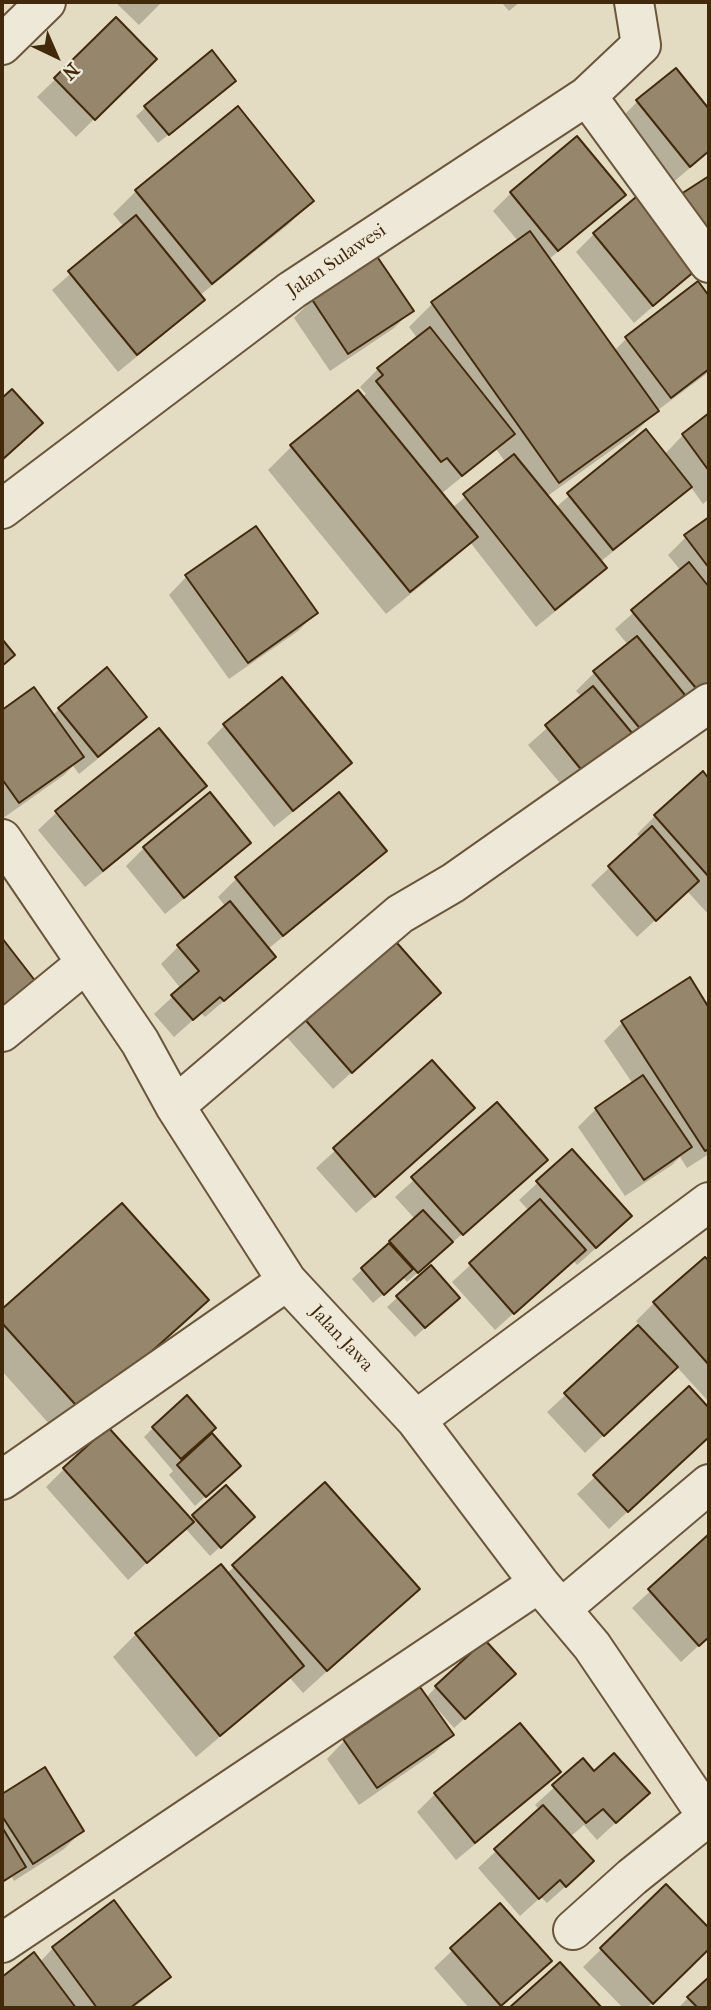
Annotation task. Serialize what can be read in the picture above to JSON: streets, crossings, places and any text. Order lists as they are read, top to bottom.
{
  "streets": {
    "street": ["Jalan Sulawesi", "Jalan Jawa"]
  },
  "north": "bottom right"
}
